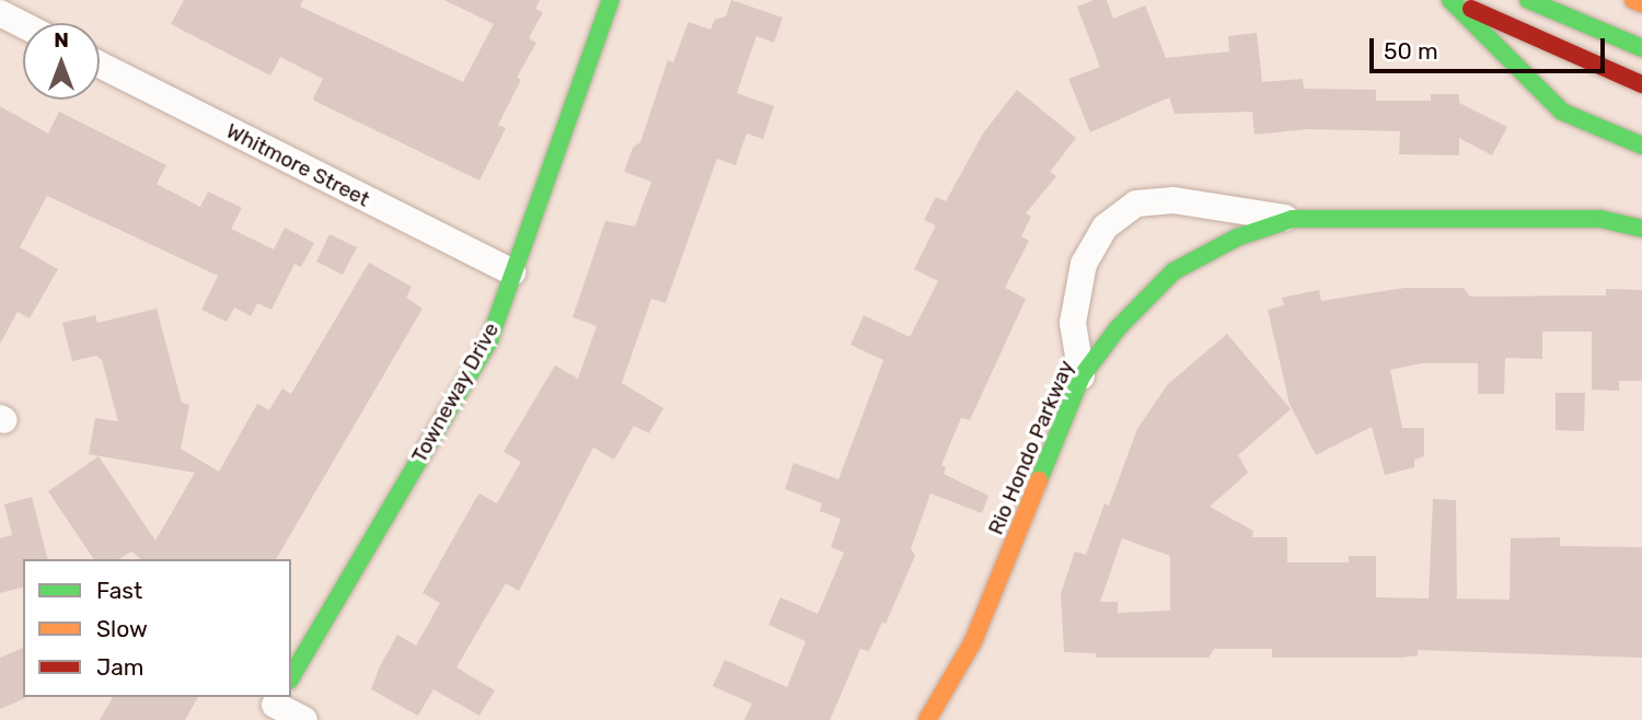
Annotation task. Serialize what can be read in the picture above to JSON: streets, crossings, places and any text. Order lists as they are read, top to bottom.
{
  "streets": {
    "main road": ["Towneway Drive", "Rio Hondo Parkway"],
    "street": ["Whitmore Street"]
  },
  "crossings": [
    ["Whitmore Street", "Towneway Drive"]
  ],
  "legend": ["Fast", "Slow", "Jam"],
  "scale_bar": "50 m",
  "north": "top"
}
